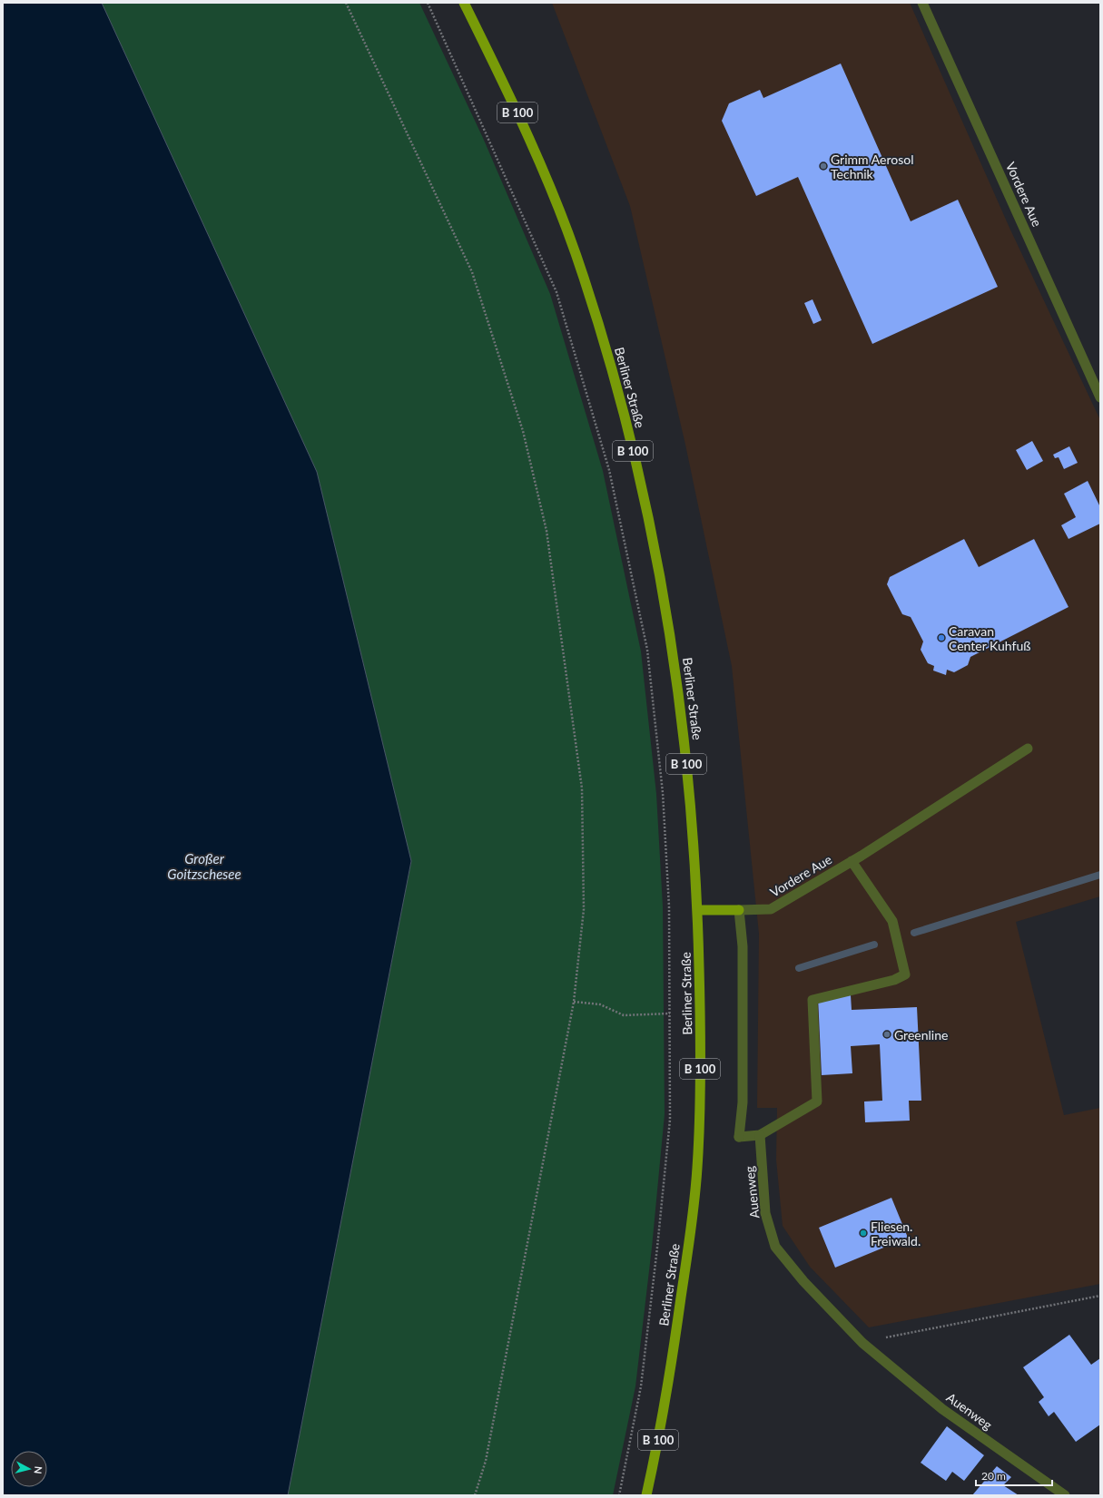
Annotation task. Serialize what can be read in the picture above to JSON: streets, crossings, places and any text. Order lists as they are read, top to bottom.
{
  "streets": {
    "main road": ["B 100", "Berliner Straße"],
    "street": ["Vordere Aue", "Auenweg"]
  },
  "water": ["Großer Goitzschesee"],
  "places": [
    "Grimm Aerosol Technik",
    "Caravan Center Kuhfuß",
    "Greenline",
    "Fliesen. Freiwald."
  ],
  "scale_bar": "20 m",
  "north": "right"
}
